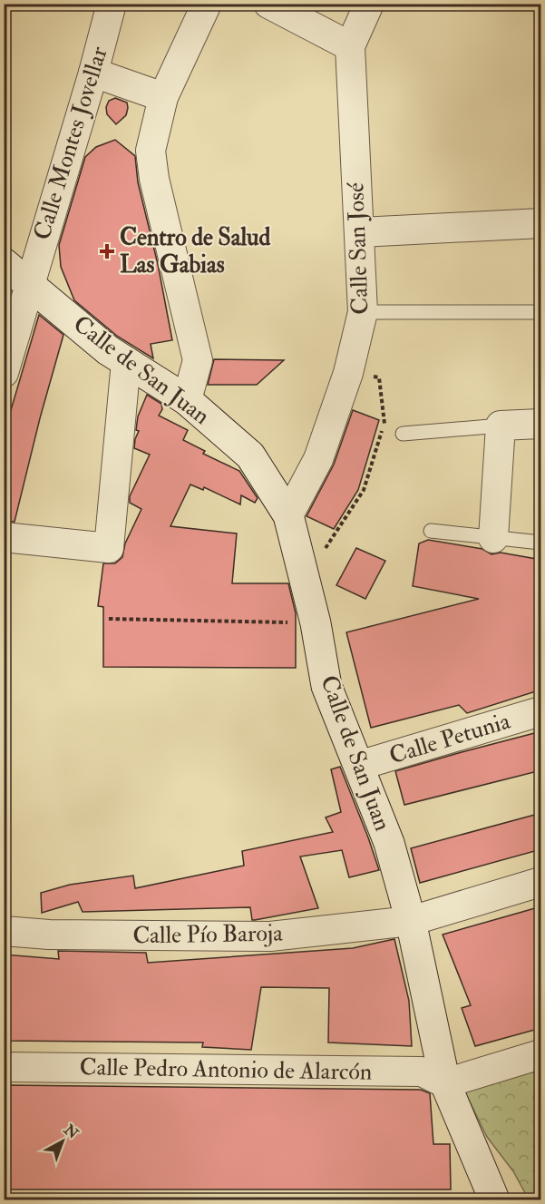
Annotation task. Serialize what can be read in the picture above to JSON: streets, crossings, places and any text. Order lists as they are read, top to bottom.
{
  "streets": {
    "street": [
      "Calle Montes Jovellar",
      "Calle San José",
      "Calle de San Juan",
      "Calle Petunia",
      "Calle Pío Baroja",
      "Calle Pedro Antonio de Alarcón"
    ]
  },
  "crossings": [
    ["Calle Montes Jovellar", "Calle de San Juan"],
    ["Calle San José", "Calle de San Juan"],
    ["Calle de San Juan", "Calle Petunia"],
    ["Calle de San Juan", "Calle Pío Baroja"],
    ["Calle de San Juan", "Calle Pedro Antonio de Alarcón"]
  ],
  "places": {
    "health": ["Centro de Salud Las Gabias"]
  },
  "north": "top right"
}
